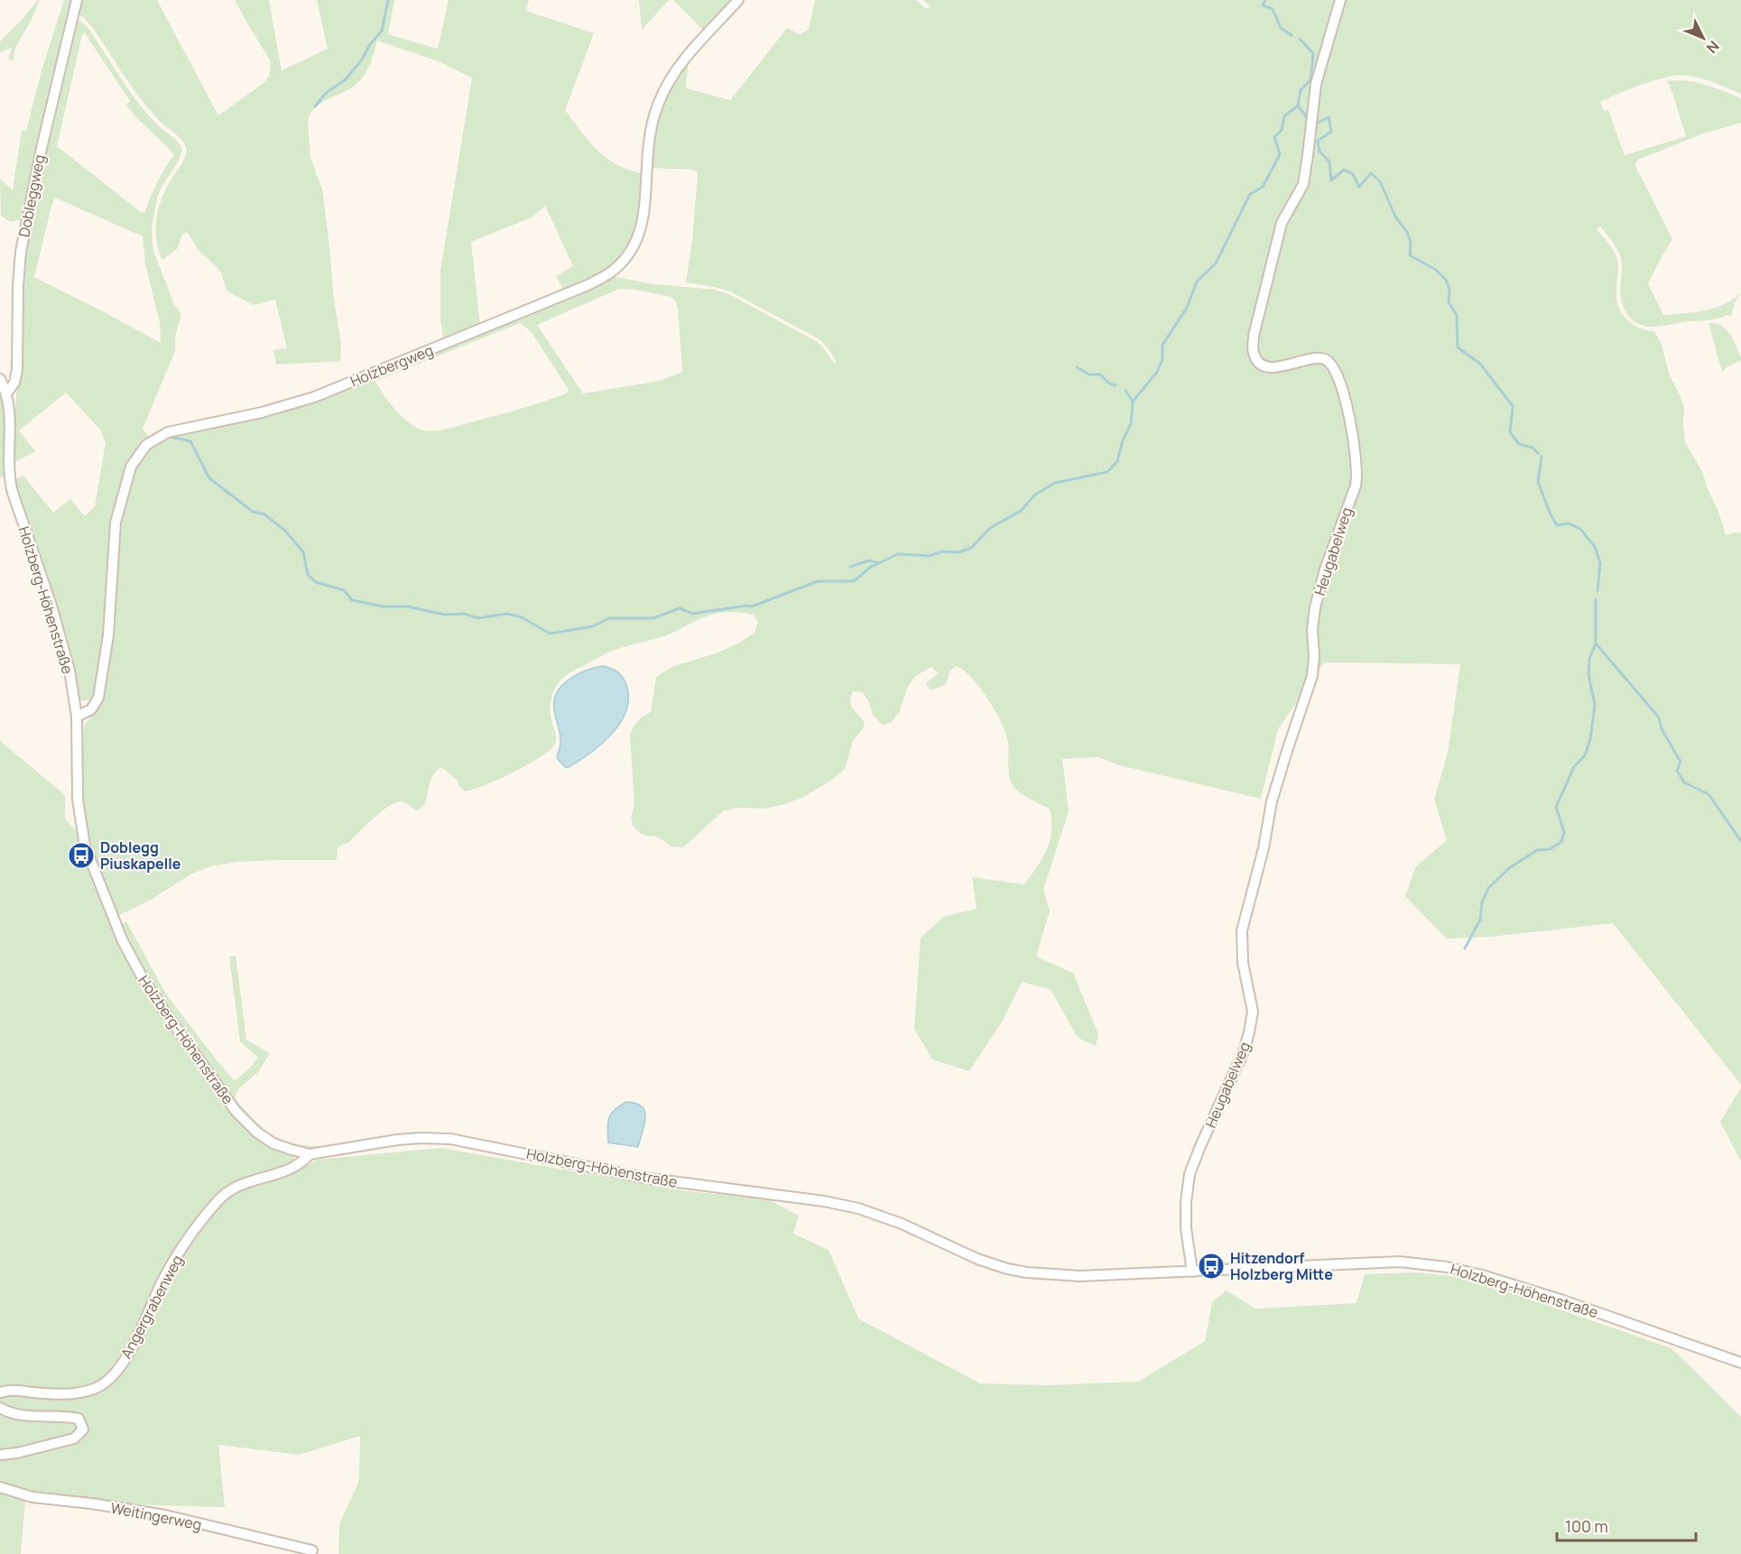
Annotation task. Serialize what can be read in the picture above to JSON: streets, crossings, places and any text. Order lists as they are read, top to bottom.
{
  "streets": {
    "street": [
      "Dobleggweg",
      "Holzbergweg",
      "Heugabelweg",
      "Holzberg-Höhenstraße",
      "Angergrabenweg",
      "Weitingerweg"
    ]
  },
  "crossings": [
    ["Dobleggweg", "Holzberg-Höhenstraße"],
    ["Holzbergweg", "Holzberg-Höhenstraße"],
    ["Heugabelweg", "Holzberg-Höhenstraße"],
    ["Holzberg-Höhenstraße", "Angergrabenweg"]
  ],
  "places": {
    "bus stop": ["Doblegg Piuskapelle", "Hitzendorf Holzberg Mitte"]
  },
  "scale_bar": "100 m",
  "north": "bottom right"
}
